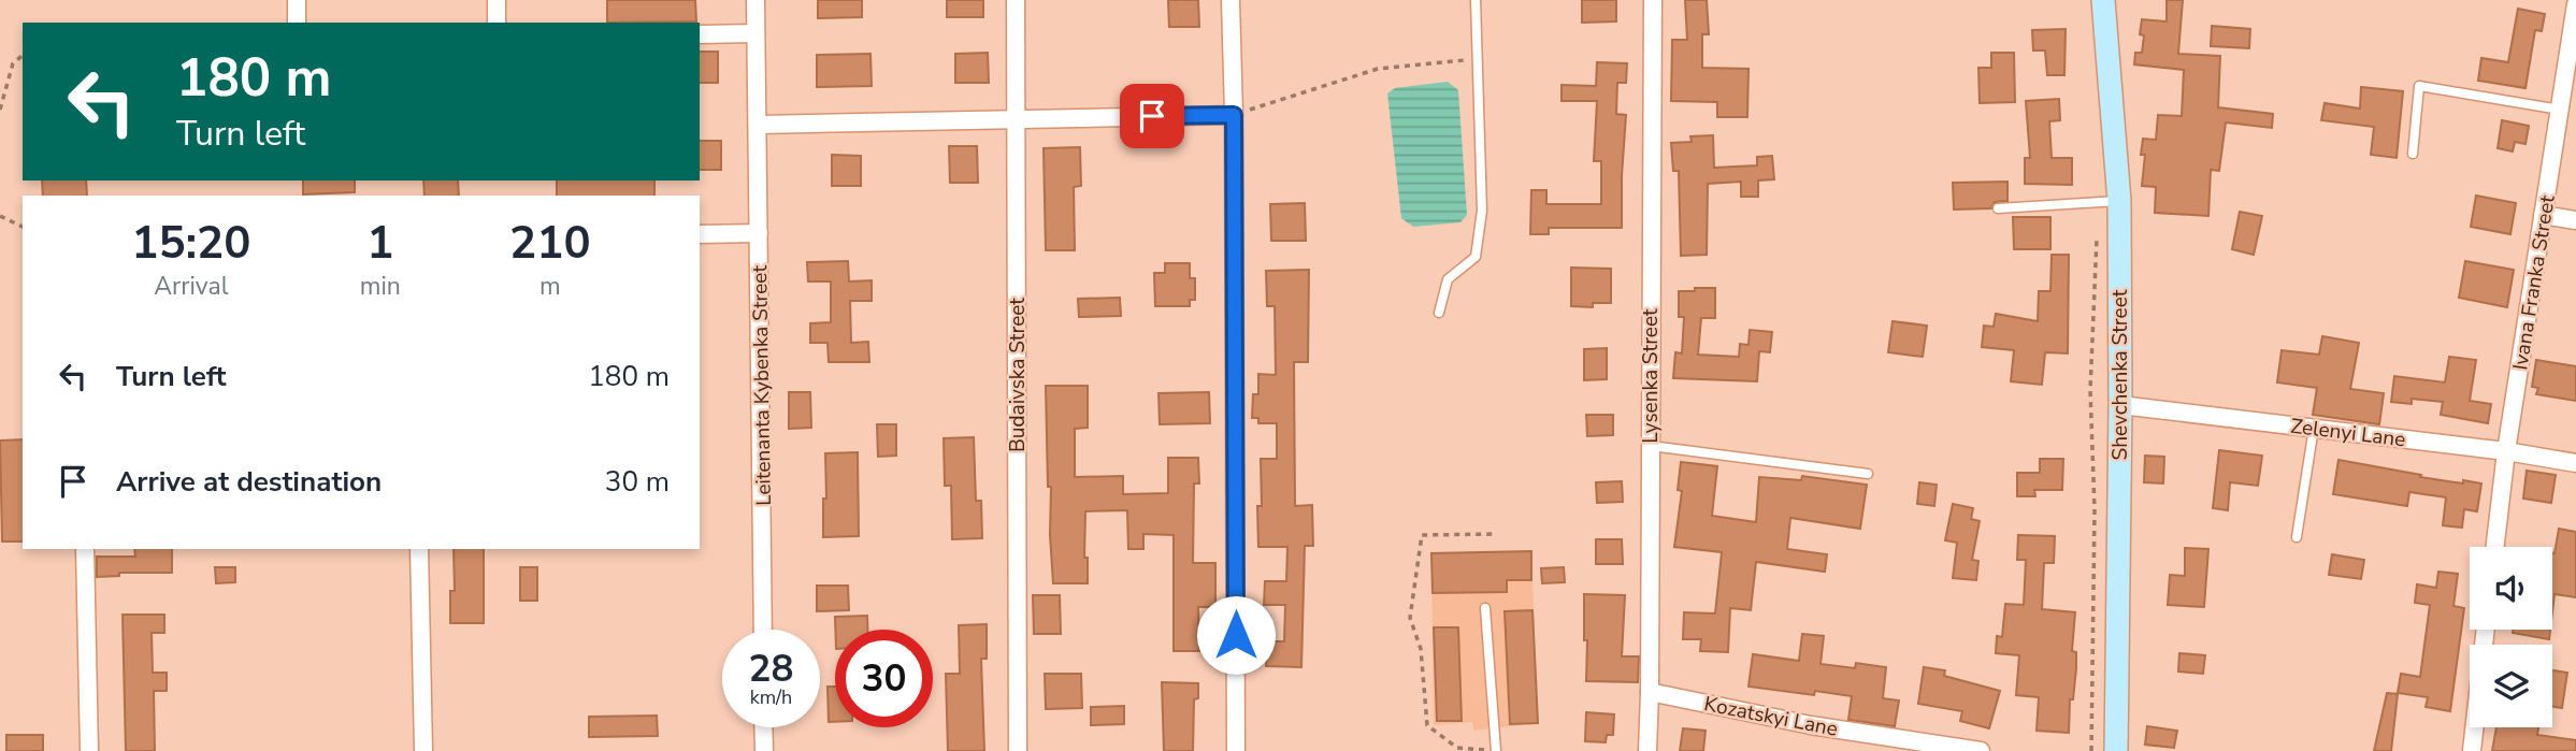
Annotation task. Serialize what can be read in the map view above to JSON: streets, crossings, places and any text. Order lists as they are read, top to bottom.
{
  "streets": {
    "street": [
      "Ivana Franka Street",
      "Budaivska Street",
      "Shevchenka Street",
      "Lysenka Street",
      "Leitenanta Kybenka Street",
      "Zelenyi Lane",
      "Kozatskyi Lane"
    ]
  },
  "crossings": [
    ["Ivana Franka Street", "Zelenyi Lane"],
    ["Shevchenka Street", "Zelenyi Lane"],
    ["Lysenka Street", "Kozatskyi Lane"]
  ],
  "page": {
    "turn": ["180 m", "Turn left"],
    "eta": [
      "15:20",
      "Arrival",
      "1",
      "min",
      "210",
      "m"
    ],
    "list": [
      {
        "name": "Turn left",
        "value": "180 m"
      },
      {
        "name": "Arrive at destination",
        "value": "30 m"
      }
    ],
    "speed": "28 km/h",
    "limit": "30"
  }
}
